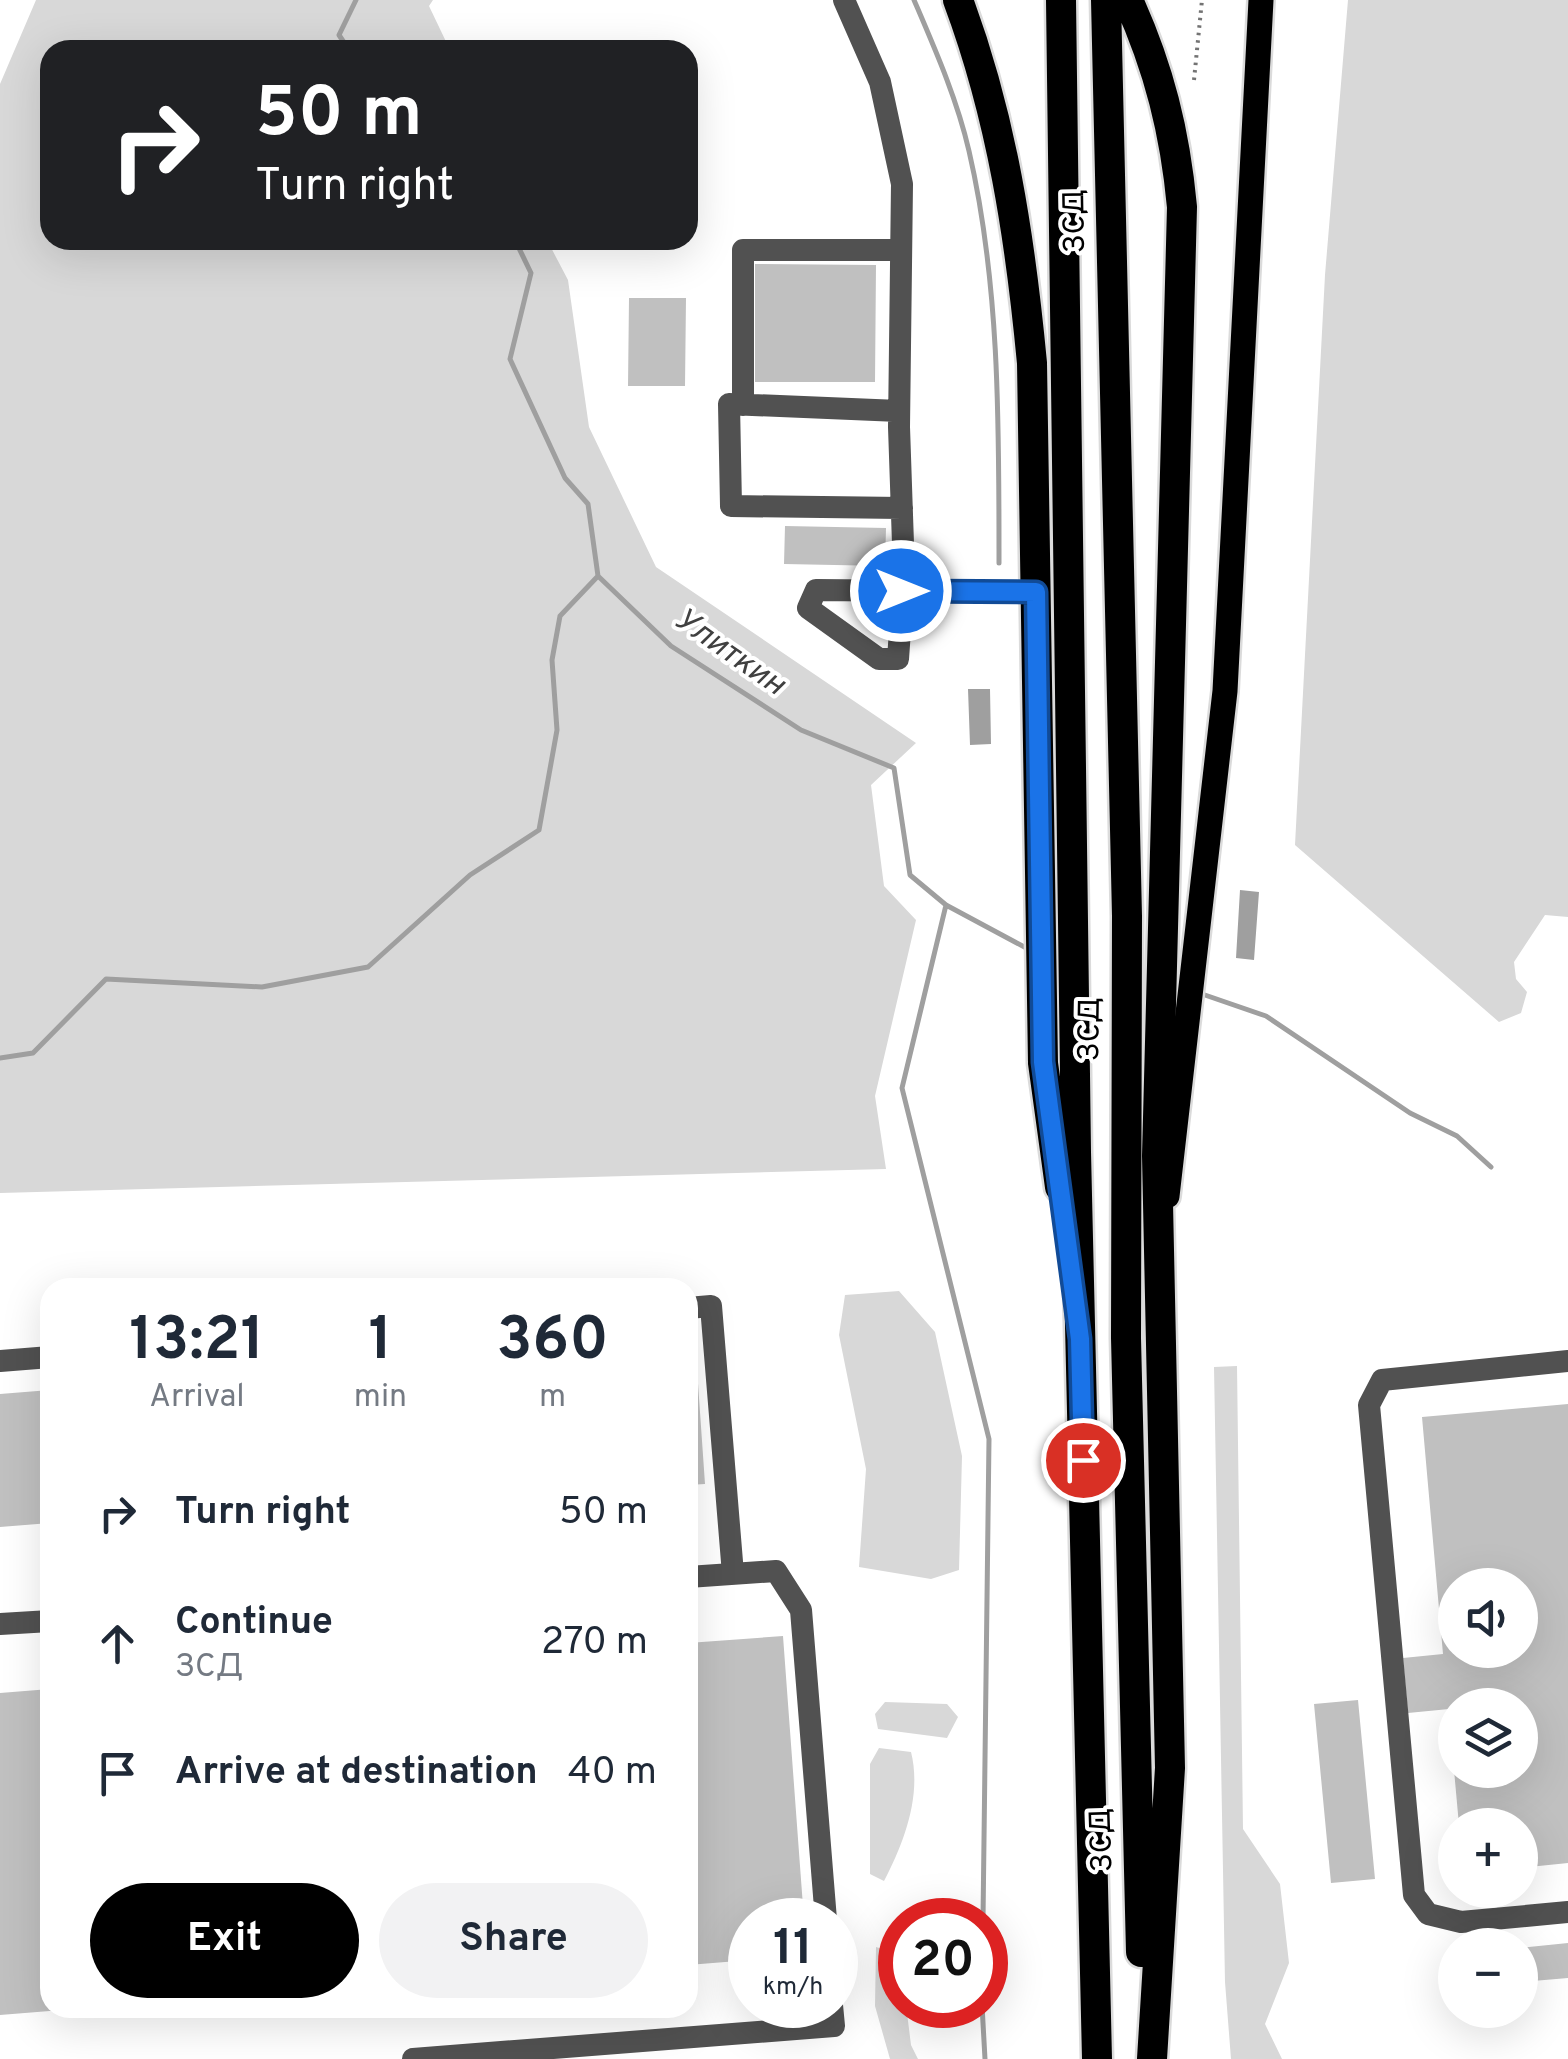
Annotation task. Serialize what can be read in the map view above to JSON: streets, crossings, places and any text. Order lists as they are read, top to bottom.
{
  "streets": {
    "highway": ["ЗСД"]
  },
  "water": ["Улиткин"],
  "page": {
    "turn": ["50 m", "Turn right"],
    "eta": [
      "13:21",
      "Arrival",
      "1",
      "min",
      "360",
      "m"
    ],
    "list": [
      {
        "name": "Turn right",
        "value": "50 m"
      },
      {
        "name": "Continue",
        "note": "ЗСД",
        "value": "270 m"
      },
      {
        "name": "Arrive at destination",
        "value": "40 m"
      }
    ],
    "map_buttons": ["+", "−"],
    "buttons": ["Exit", "Share"],
    "speed": "11 km/h",
    "limit": "20"
  }
}
